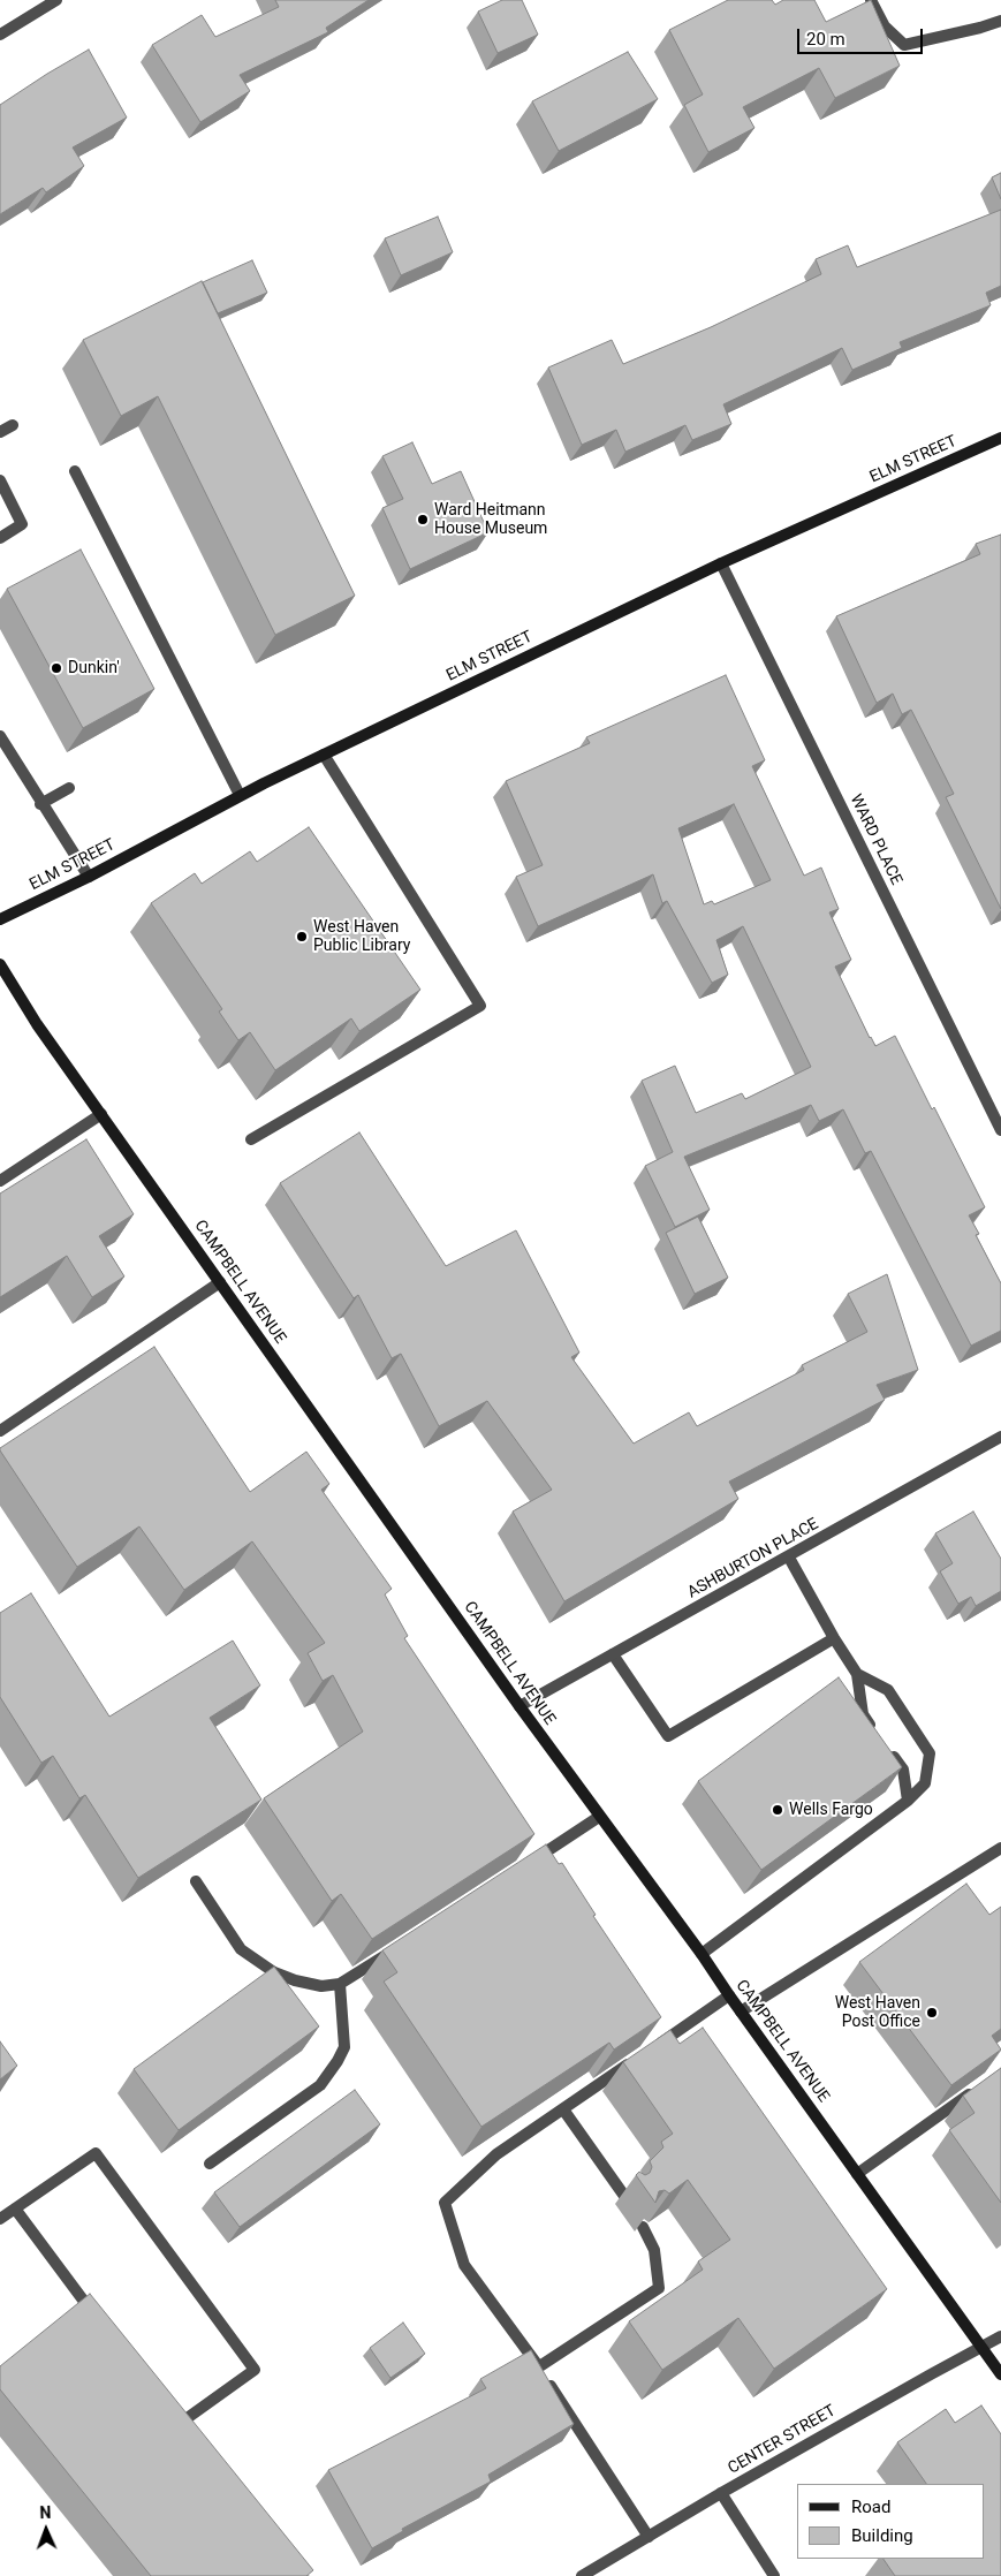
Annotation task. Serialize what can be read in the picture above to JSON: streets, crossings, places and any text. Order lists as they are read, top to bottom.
{
  "streets": {
    "main road": ["ELM STREET", "CAMPBELL AVENUE"],
    "street": ["WARD PLACE", "ASHBURTON PLACE", "CENTER STREET"]
  },
  "crossings": [
    ["ELM STREET", "WARD PLACE"],
    ["CAMPBELL AVENUE", "ASHBURTON PLACE"],
    ["CAMPBELL AVENUE", "CENTER STREET"]
  ],
  "places": [
    "Ward Heitmann House Museum",
    "Dunkin'",
    "West Haven Public Library",
    "Wells Fargo",
    "West Haven Post Office"
  ],
  "legend": ["Road", "Building"],
  "scale_bar": "20 m",
  "north": "top"
}
